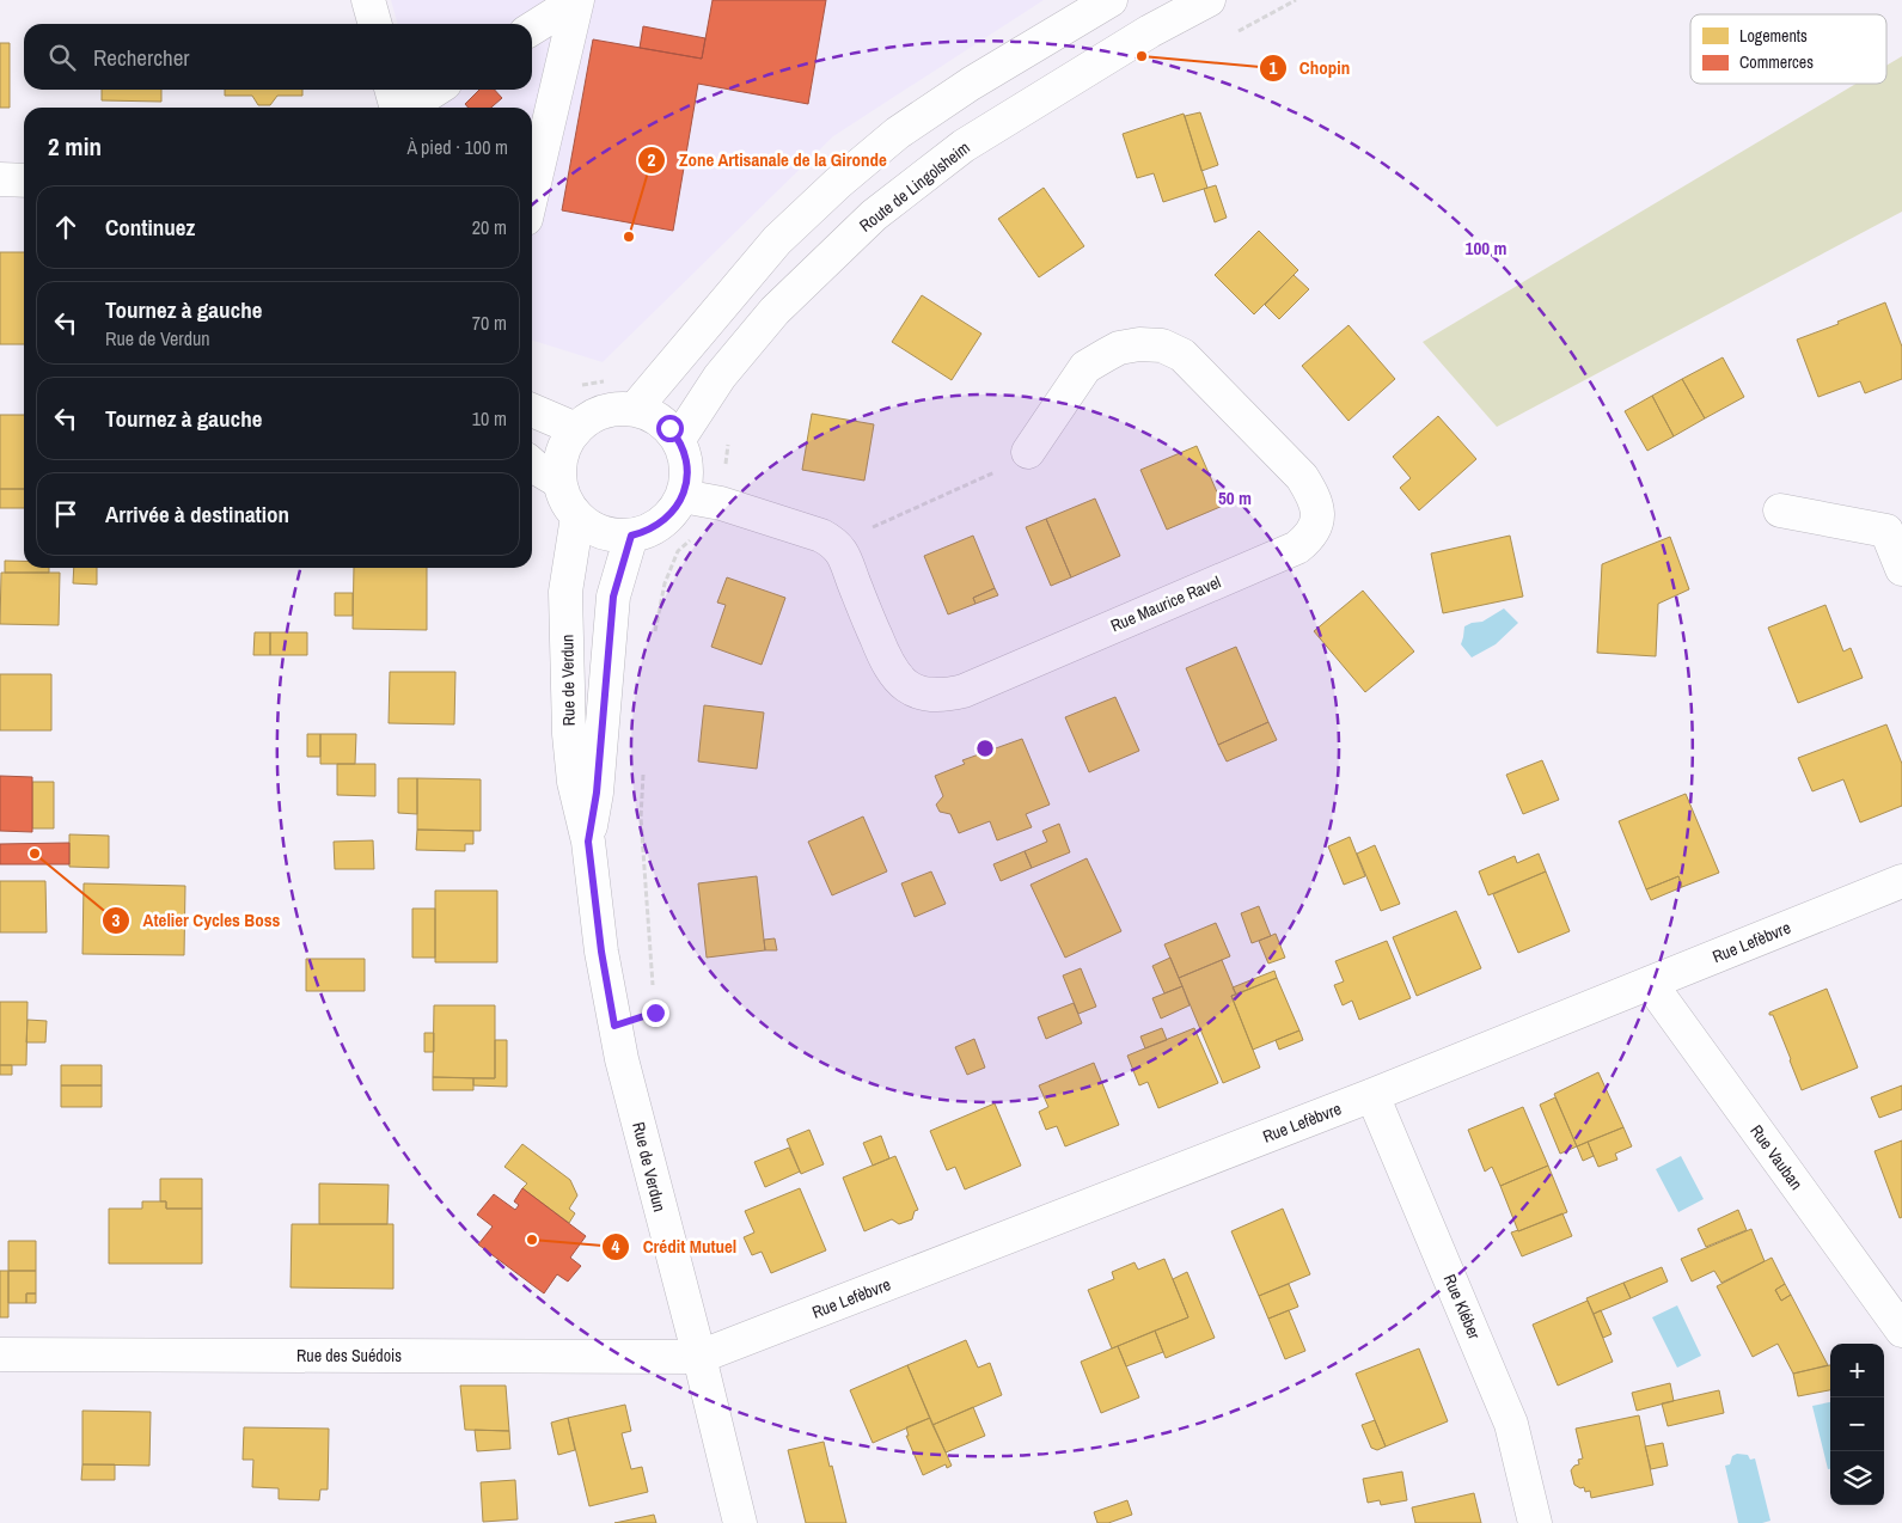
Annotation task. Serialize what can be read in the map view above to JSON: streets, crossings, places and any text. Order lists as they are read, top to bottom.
{
  "streets": {
    "street": [
      "Route de Lingolsheim",
      "Rue Maurice Ravel",
      "Rue de Verdun",
      "Rue Lefèbvre",
      "Rue Vauban",
      "Rue Kléber",
      "Rue des Suédois"
    ]
  },
  "crossings": [
    ["Route de Lingolsheim", "Rue de Verdun"],
    ["Rue de Verdun", "Rue Lefèbvre"],
    ["Rue de Verdun", "Rue des Suédois"],
    ["Rue Lefèbvre", "Rue Vauban"],
    ["Rue Lefèbvre", "Rue Kléber"],
    ["Rue Lefèbvre", "Rue des Suédois"]
  ],
  "places": [
    "Chopin",
    "Zone Artisanale de la Gironde",
    "Atelier Cycles Boss",
    "Crédit Mutuel"
  ],
  "legend": ["Logements", "Commerces"],
  "page": {
    "search": "Rechercher",
    "heading": ["2 min", "À pied · 100 m"],
    "list": [
      ["Continuez", "20 m"],
      ["Tournez à gauche", "Rue de Verdun", "70 m"],
      ["Tournez à gauche", "10 m"],
      "Arrivée à destination"
    ],
    "map_buttons": ["+", "−"]
  },
  "rings": ["100 m", "50 m"]
}
